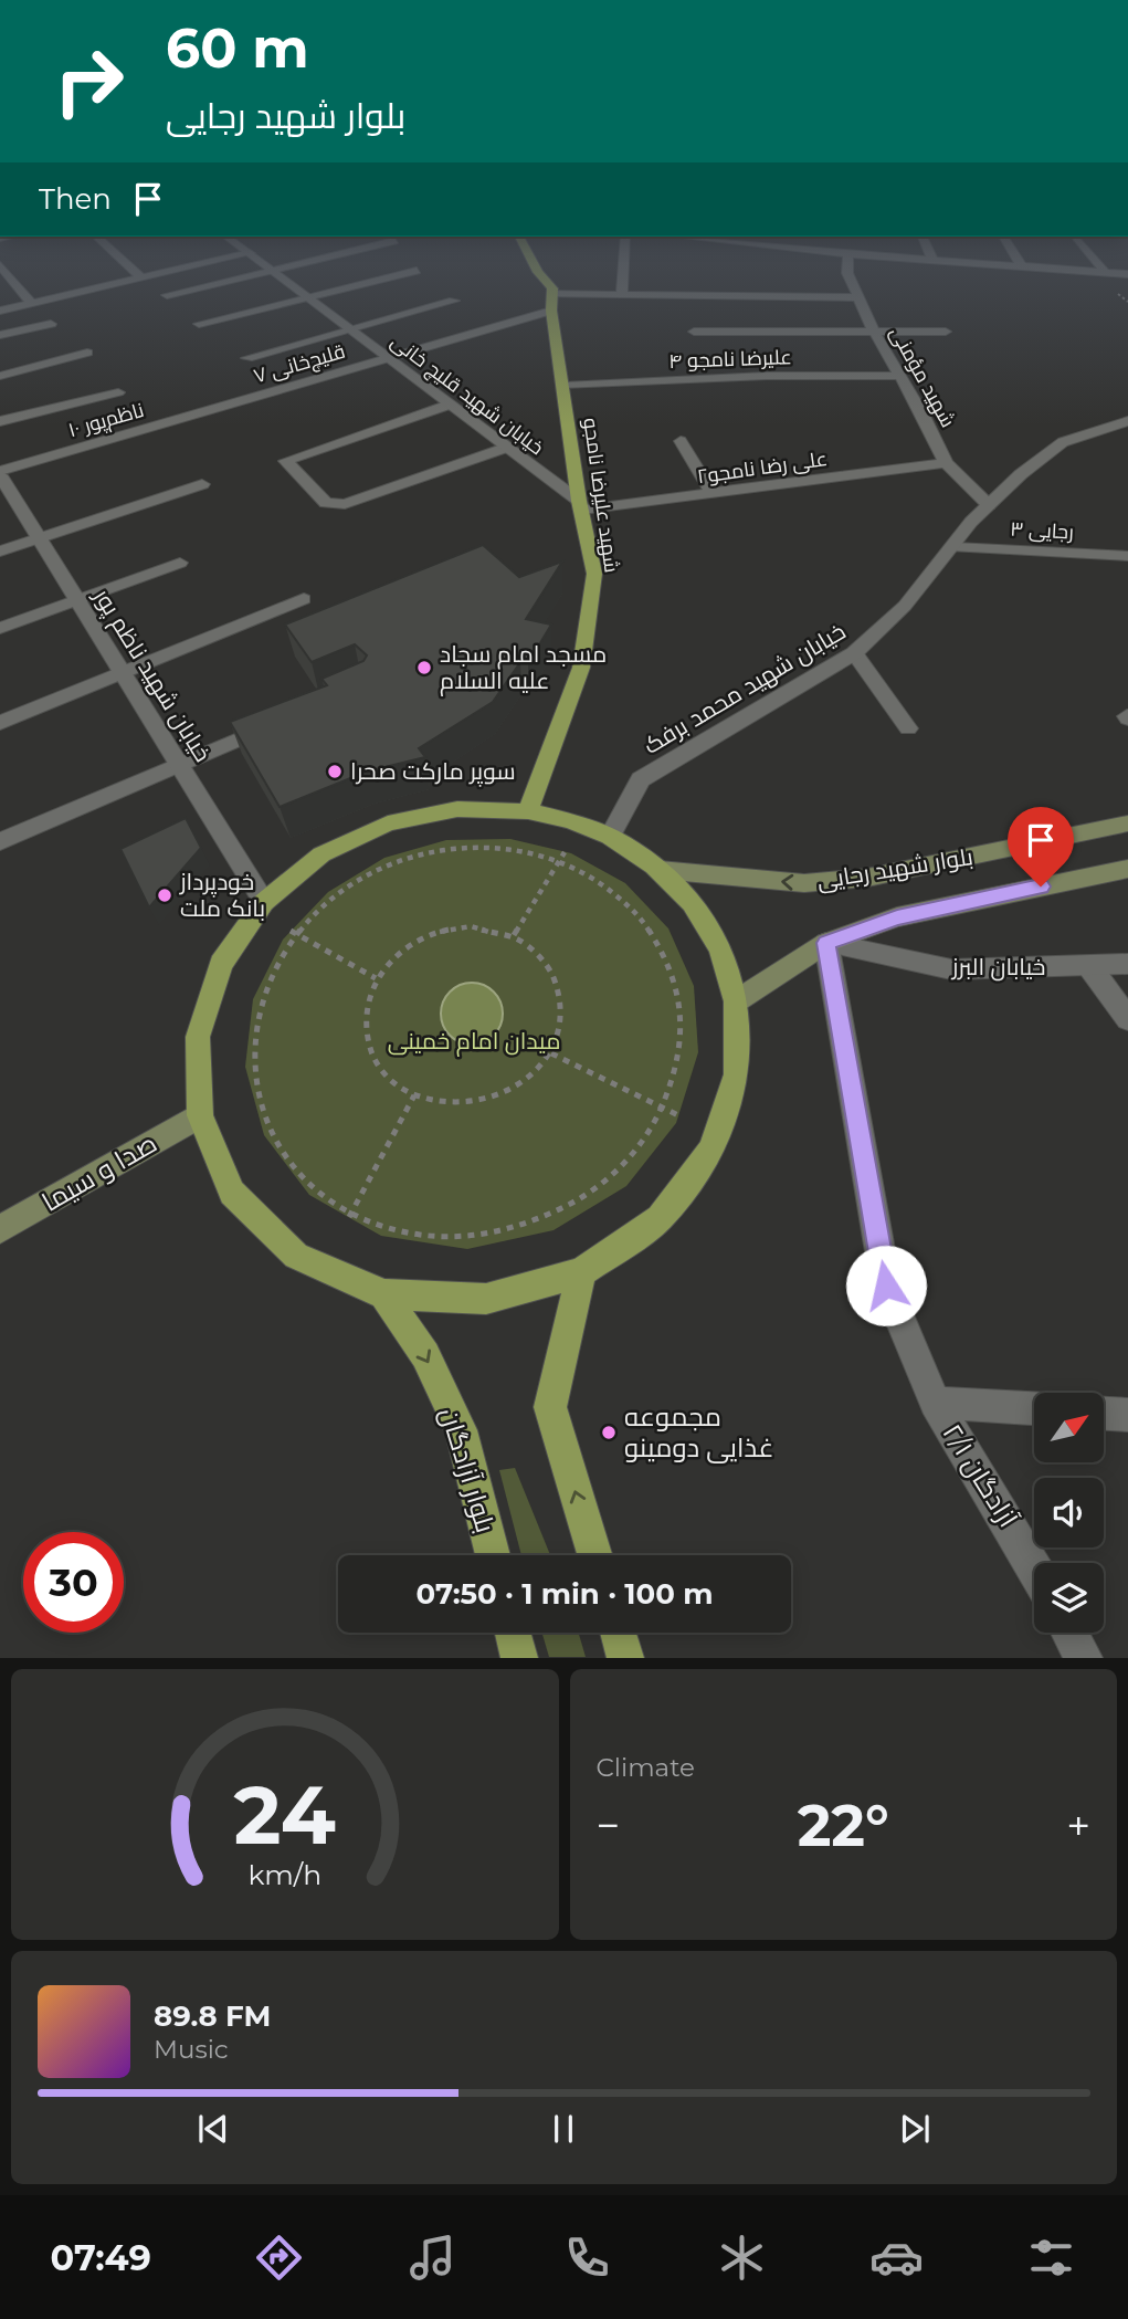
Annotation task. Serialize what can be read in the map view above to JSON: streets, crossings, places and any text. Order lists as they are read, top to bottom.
{
  "streets": {
    "main road": [
      "شهید علیرضا نامجو",
      "بلوار شهید رجایی",
      "صدا و سیما",
      "بلوار آزادگان"
    ],
    "street": [
      "علیرضا نامجو ۴",
      "قلیچ‌خانی ۷",
      "شهید مؤمنی",
      "خیابان شهید قلیچ خانی",
      "ناظم‌پور ۱۰",
      "علی رضا نامجو۲",
      "رجایی ۳",
      "خیابان شهید ناظم پور",
      "خیابان شهید محمد برفک",
      "خیابان البرز",
      "آزادگان ۲/۱"
    ]
  },
  "crossings": [
    ["علیرضا نامجو ۴", "شهید مؤمنی"],
    ["علیرضا نامجو ۴", "شهید علیرضا نامجو"],
    ["قلیچ‌خانی ۷", "خیابان شهید قلیچ خانی"],
    ["قلیچ‌خانی ۷", "ناظم‌پور ۱۰"],
    ["قلیچ‌خانی ۷", "شهید علیرضا نامجو"],
    ["شهید مؤمنی", "علی رضا نامجو۲"],
    ["شهید مؤمنی", "خیابان شهید محمد برفک"],
    ["خیابان شهید قلیچ خانی", "علی رضا نامجو۲"],
    ["خیابان شهید قلیچ خانی", "شهید علیرضا نامجو"],
    ["ناظم‌پور ۱۰", "خیابان شهید ناظم پور"],
    ["علی رضا نامجو۲", "شهید علیرضا نامجو"],
    ["رجایی ۳", "خیابان شهید محمد برفک"],
    ["بلوار شهید رجایی", "خیابان البرز"],
    ["بلوار شهید رجایی", "آزادگان ۲/۱"],
    ["خیابان البرز", "آزادگان ۲/۱"]
  ],
  "parks": ["میدان امام خمینی"],
  "places": [
    "مسجد امام سجاد علیه السلام",
    "سوپر مارکت صحرا",
    "خودپرداز بانک ملت",
    "مجموعه غذایى دومینو"
  ],
  "north": "top right",
  "page": {
    "turn": ["60 m", "بلوار شهید رجایی"],
    "then": "Then",
    "limit": "30",
    "trip": "07:50 · 1 min · 100 m",
    "tile": "Climate",
    "heat": ["−", "22°", "+"],
    "song": ["89.8 FM", "Music"],
    "tabs": "07:49",
    "gauge": ["24", "km/h"]
  }
}
